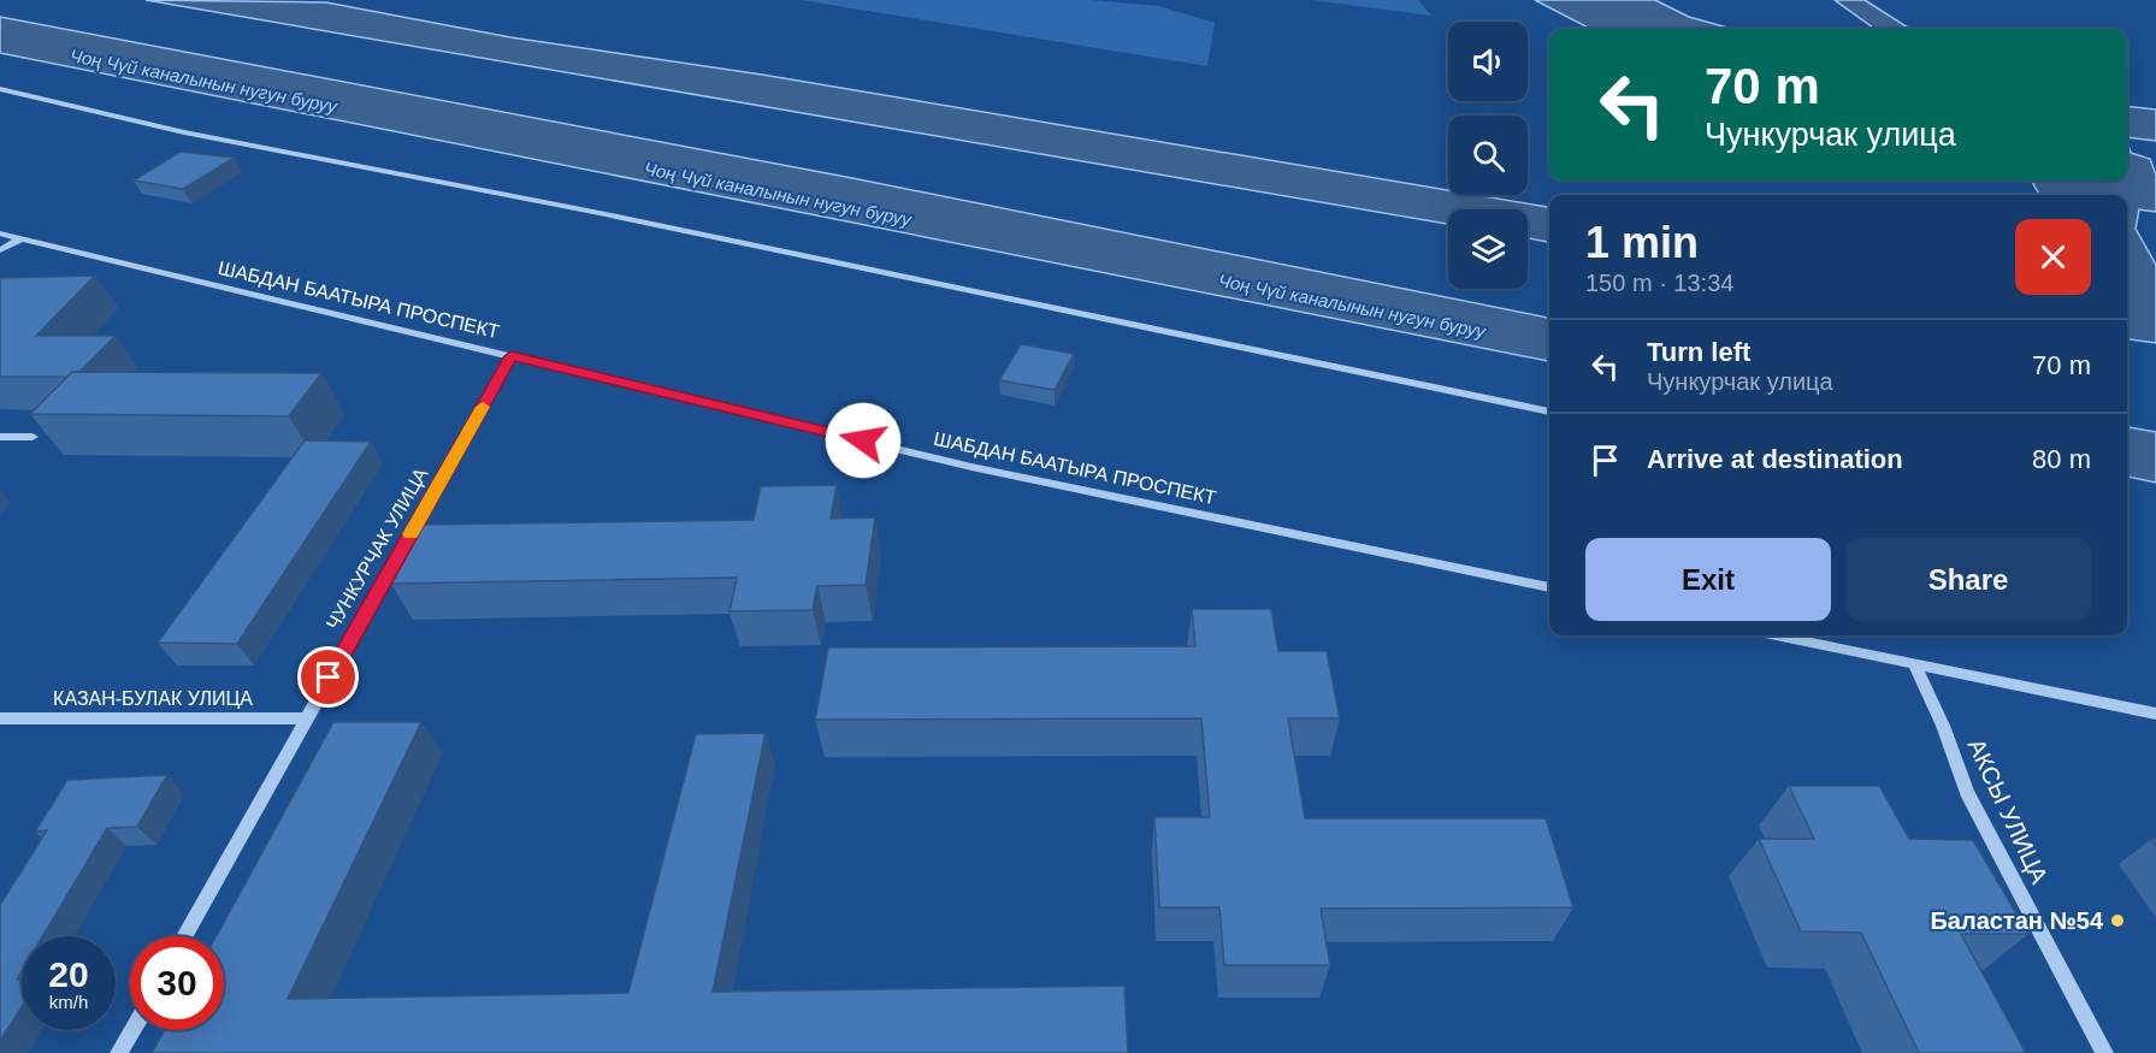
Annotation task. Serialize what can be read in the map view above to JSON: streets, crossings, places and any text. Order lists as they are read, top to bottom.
{
  "streets": {
    "street": [
      "ШАБДАН БААТЫРА ПРОСПЕКТ",
      "ЧУНКУРЧАК УЛИЦА",
      "КАЗАН-БУЛАК УЛИЦА",
      "АКСЫ УЛИЦА"
    ]
  },
  "crossings": [
    ["ШАБДАН БААТЫРА ПРОСПЕКТ", "ЧУНКУРЧАК УЛИЦА"],
    ["ЧУНКУРЧАК УЛИЦА", "КАЗАН-БУЛАК УЛИЦА"]
  ],
  "water": ["Чоң Чүй каналынын нугун буруу"],
  "places": ["Баластан №54"],
  "page": {
    "turn": ["70 m", "Чункурчак улица"],
    "heading": ["1 min", "150 m · 13:34"],
    "list": [
      {
        "name": "Turn left",
        "note": "Чункурчак улица",
        "value": "70 m"
      },
      {
        "name": "Arrive at destination",
        "value": "80 m"
      }
    ],
    "buttons": ["Exit", "Share"],
    "speed": "20 km/h",
    "limit": "30"
  }
}
